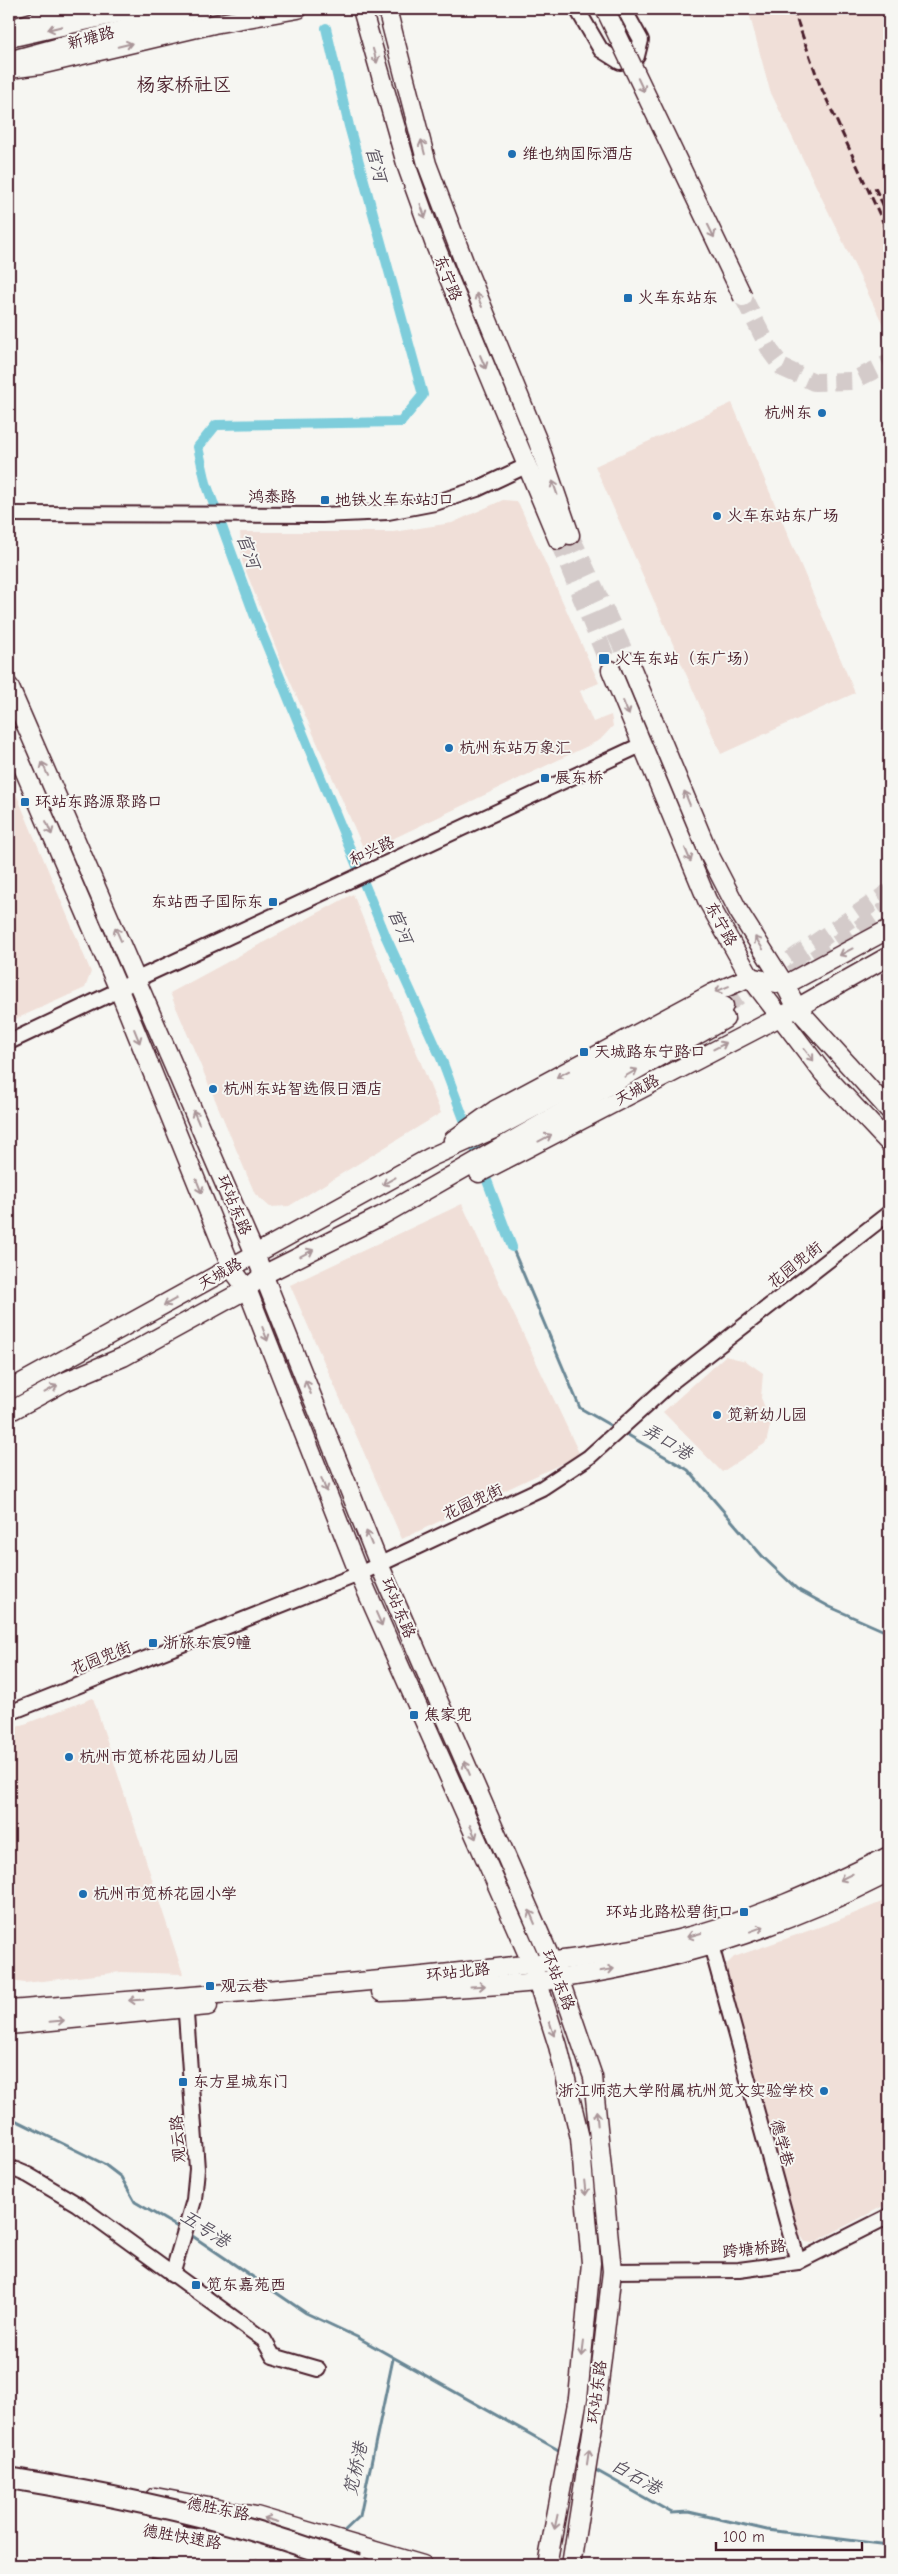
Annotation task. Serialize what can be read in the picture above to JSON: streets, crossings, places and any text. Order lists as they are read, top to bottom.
{
  "streets": {
    "highway": ["德胜快速路"],
    "main road": [
      "新塘路",
      "东宁路",
      "天城路",
      "环站东路",
      "环站北路",
      "德胜东路"
    ],
    "street": [
      "鸿泰路",
      "和兴路",
      "花园兜街",
      "观云路",
      "德学巷",
      "跨塘桥路"
    ]
  },
  "crossings": [
    ["东宁路", "鸿泰路"],
    ["东宁路", "和兴路"],
    ["东宁路", "天城路"],
    ["和兴路", "环站东路"],
    ["天城路", "环站东路"],
    ["环站东路", "花园兜街"],
    ["环站东路", "环站北路"],
    ["环站东路", "跨塘桥路"],
    ["环站北路", "观云路"],
    ["环站北路", "德学巷"],
    ["德学巷", "跨塘桥路"],
    ["德胜东路", "德胜快速路"]
  ],
  "districts": ["杨家桥社区"],
  "water": [
    "官河",
    "弄口港",
    "五号港",
    "笕桥港",
    "白石港"
  ],
  "places": {
    "other": [
      "维也纳国际酒店",
      "杭州东",
      "火车东站东广场",
      "杭州东站万象汇",
      "杭州东站智选假日酒店",
      "笕新幼儿园",
      "杭州市笕桥花园幼儿园",
      "杭州市笕桥花园小学",
      "浙江师范大学附属杭州笕文实验学校"
    ],
    "transit": [
      "火车东站东",
      "地铁火车东站J口",
      "火车东站（东广场）",
      "展东桥",
      "环站东路源聚路口",
      "东站西子国际东",
      "天城路东宁路口",
      "浙旅东宸9幢",
      "焦家兜",
      "环站北路松碧街口",
      "观云巷",
      "东方星城东门",
      "笕东嘉苑西"
    ]
  },
  "scale_bar": "100 m"
}
